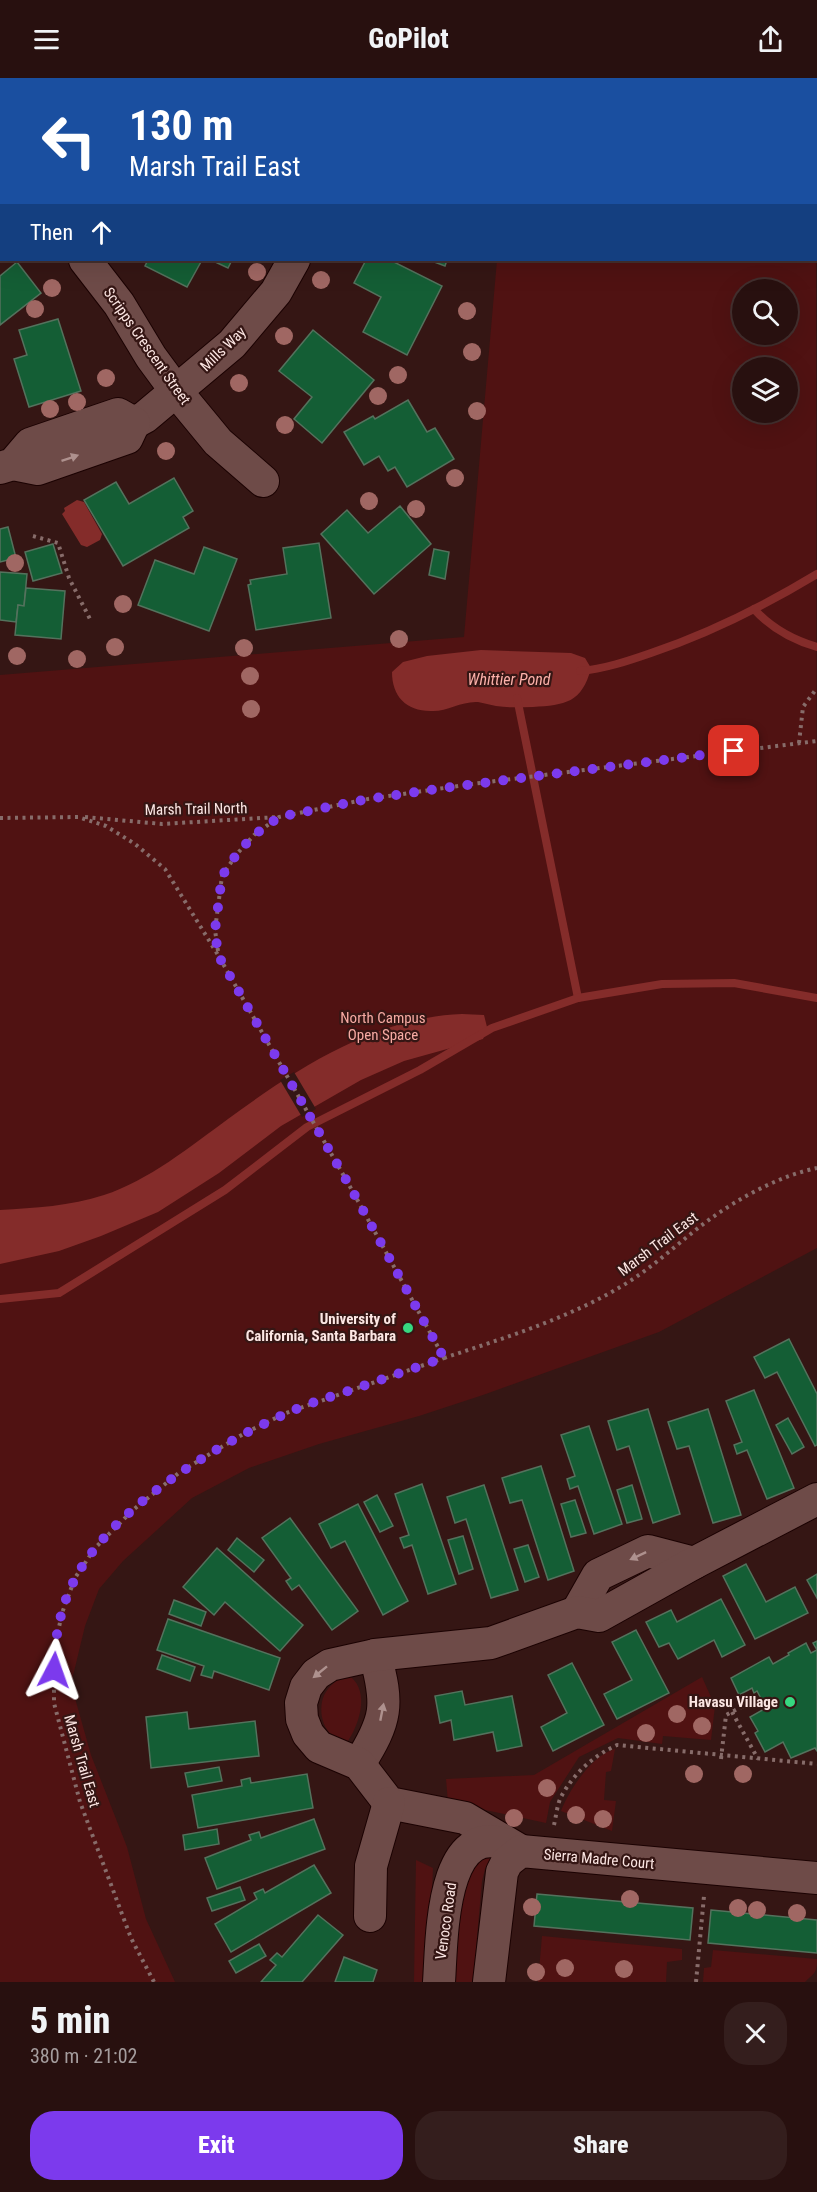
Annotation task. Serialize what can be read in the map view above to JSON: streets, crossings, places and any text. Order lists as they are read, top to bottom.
{
  "streets": {
    "street": [
      "Scripps Crescent Street",
      "Mills Way",
      "Sierra Madre Court",
      "Venoco Road"
    ],
    "path": ["Marsh Trail North", "Marsh Trail East"]
  },
  "crossings": [
    ["Scripps Crescent Street", "Mills Way"],
    ["Marsh Trail North", "Marsh Trail East"],
    ["Sierra Madre Court", "Venoco Road"]
  ],
  "water": ["Whittier Pond"],
  "parks": ["North Campus Open Space"],
  "places": ["University of California, Santa Barbara", "Havasu Village"],
  "page": {
    "header": "GoPilot",
    "turn": ["130 m", "Marsh Trail East"],
    "then": "Then",
    "heading": ["5 min", "380 m · 21:02"],
    "buttons": ["Exit", "Share"]
  }
}
